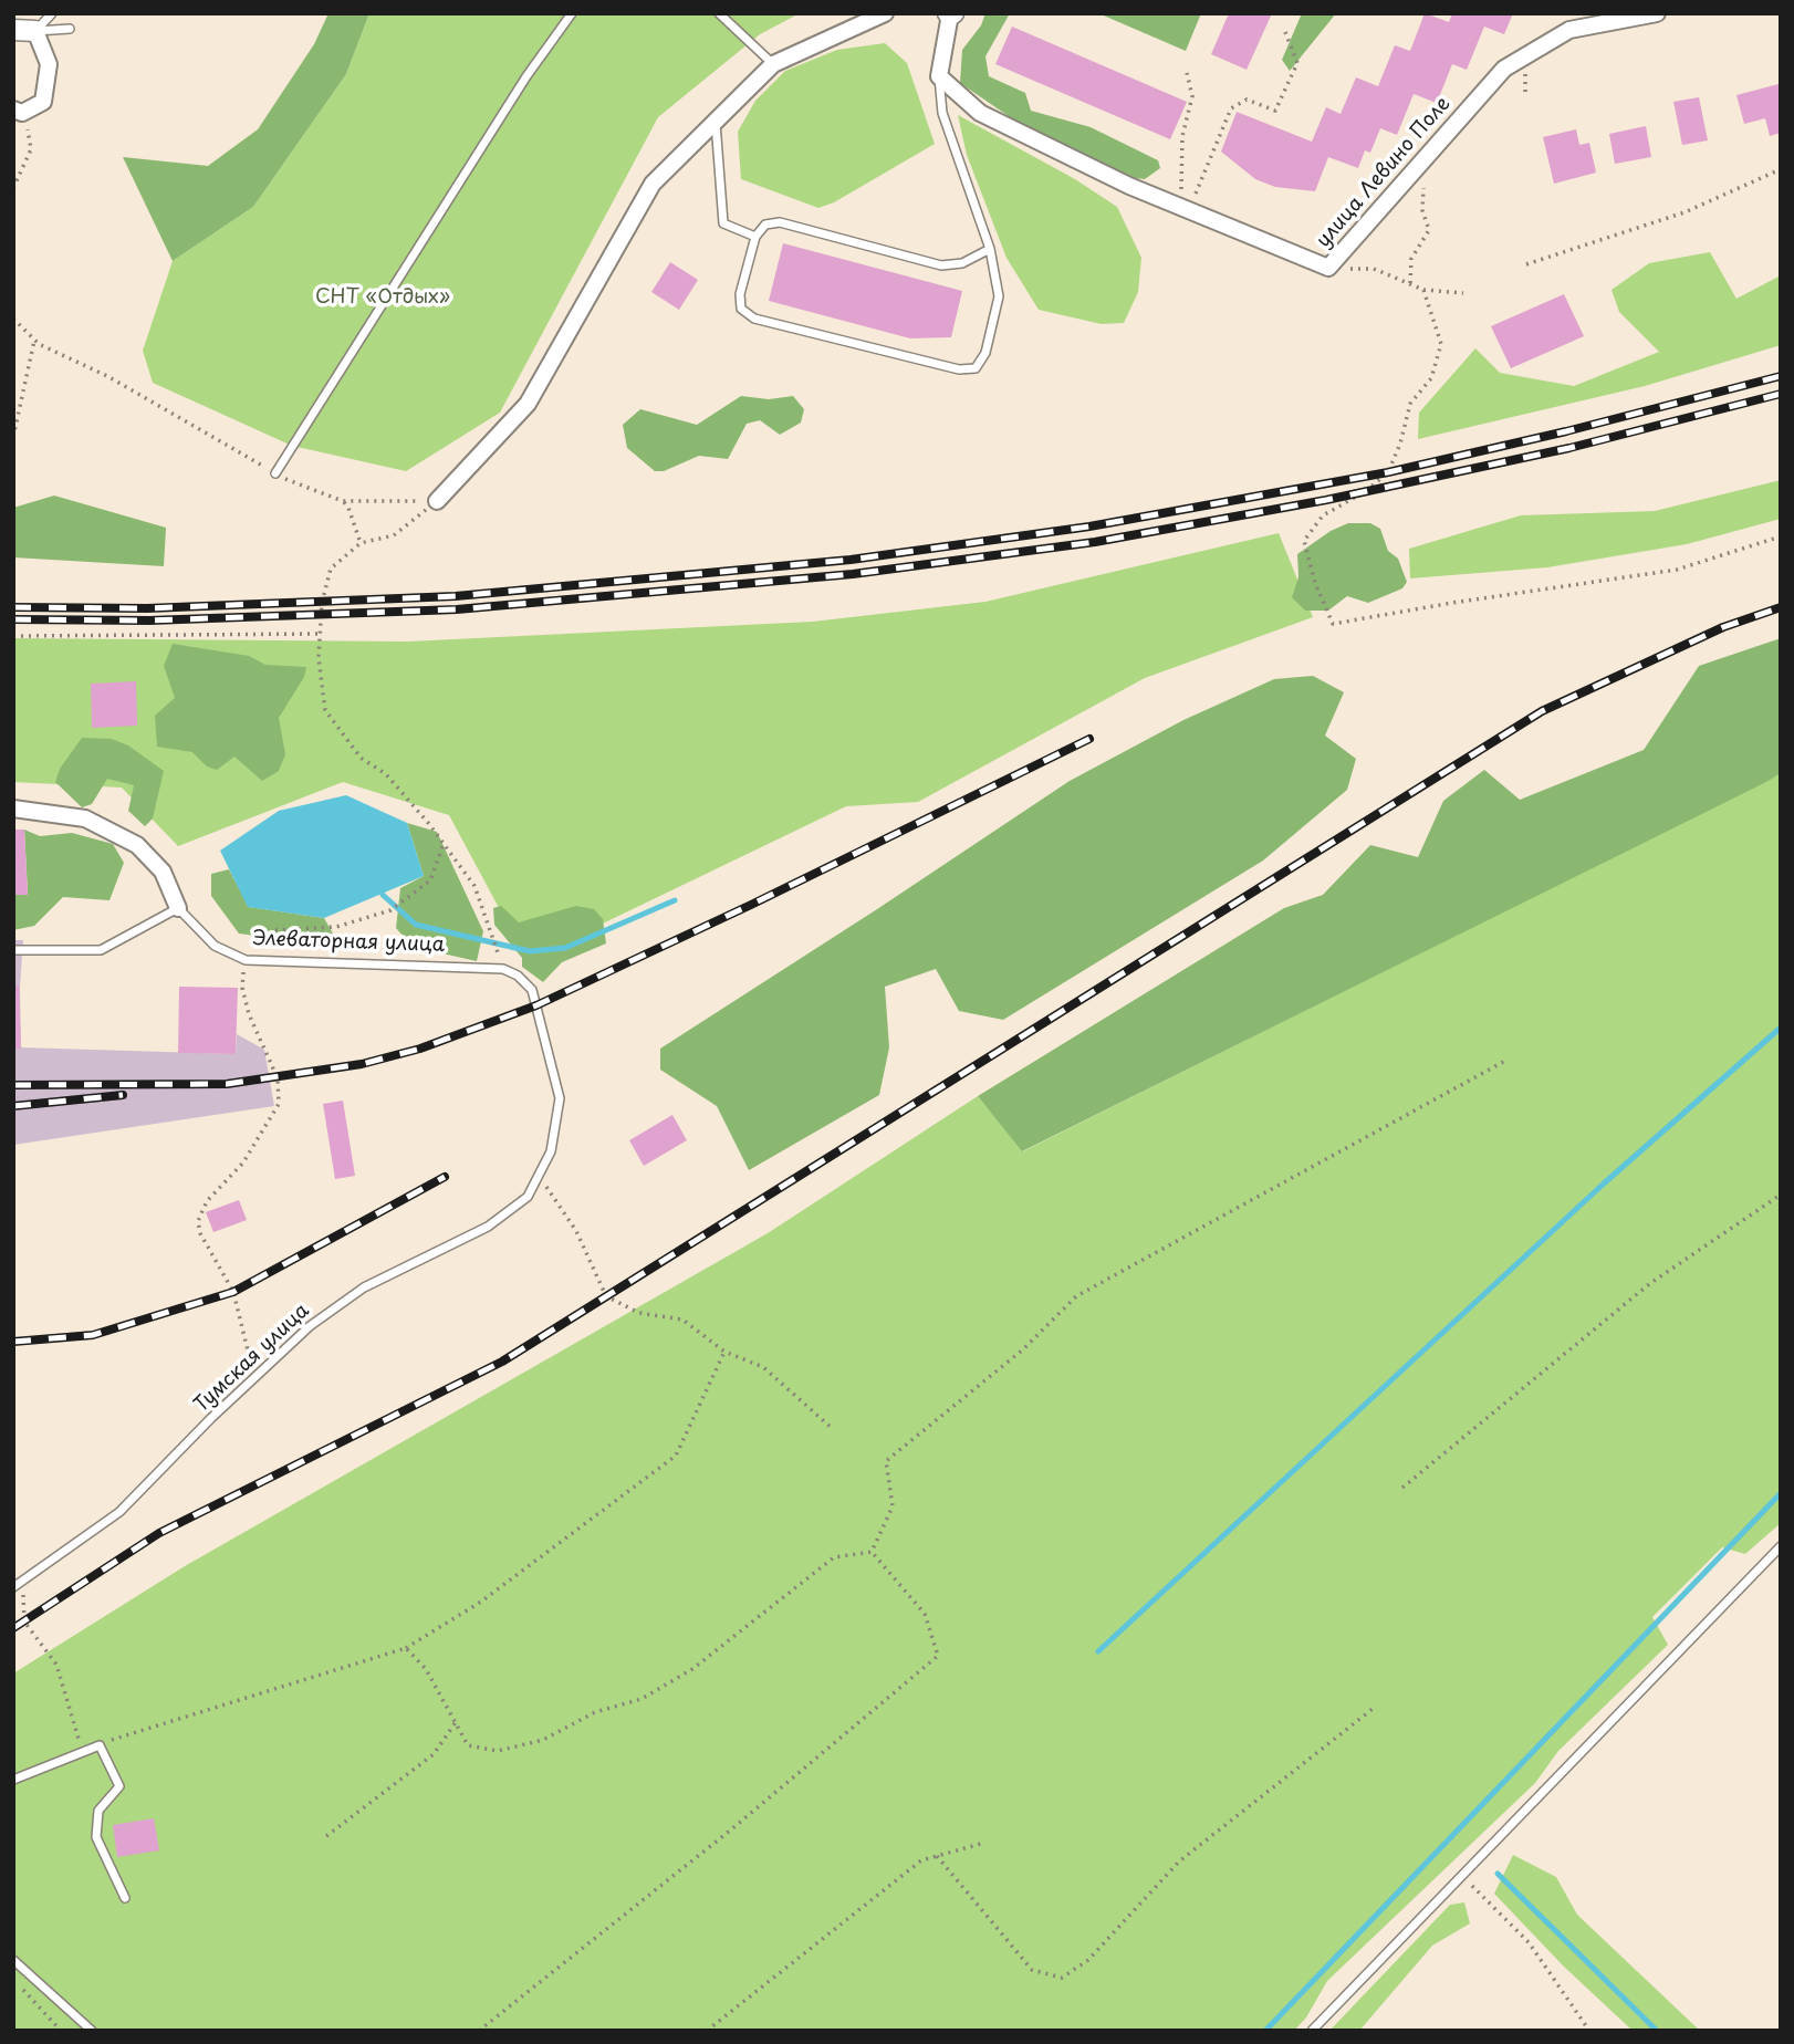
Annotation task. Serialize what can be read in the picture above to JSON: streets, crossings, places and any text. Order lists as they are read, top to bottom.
{
  "streets": {
    "street": ["улица Левино Поле", "Элеваторная улица"],
    "lane": ["Тумская улица"]
  },
  "crossings": [
    ["Элеваторная улица", "Тумская улица"]
  ],
  "parks": ["СНТ «Отдых»"]
}
